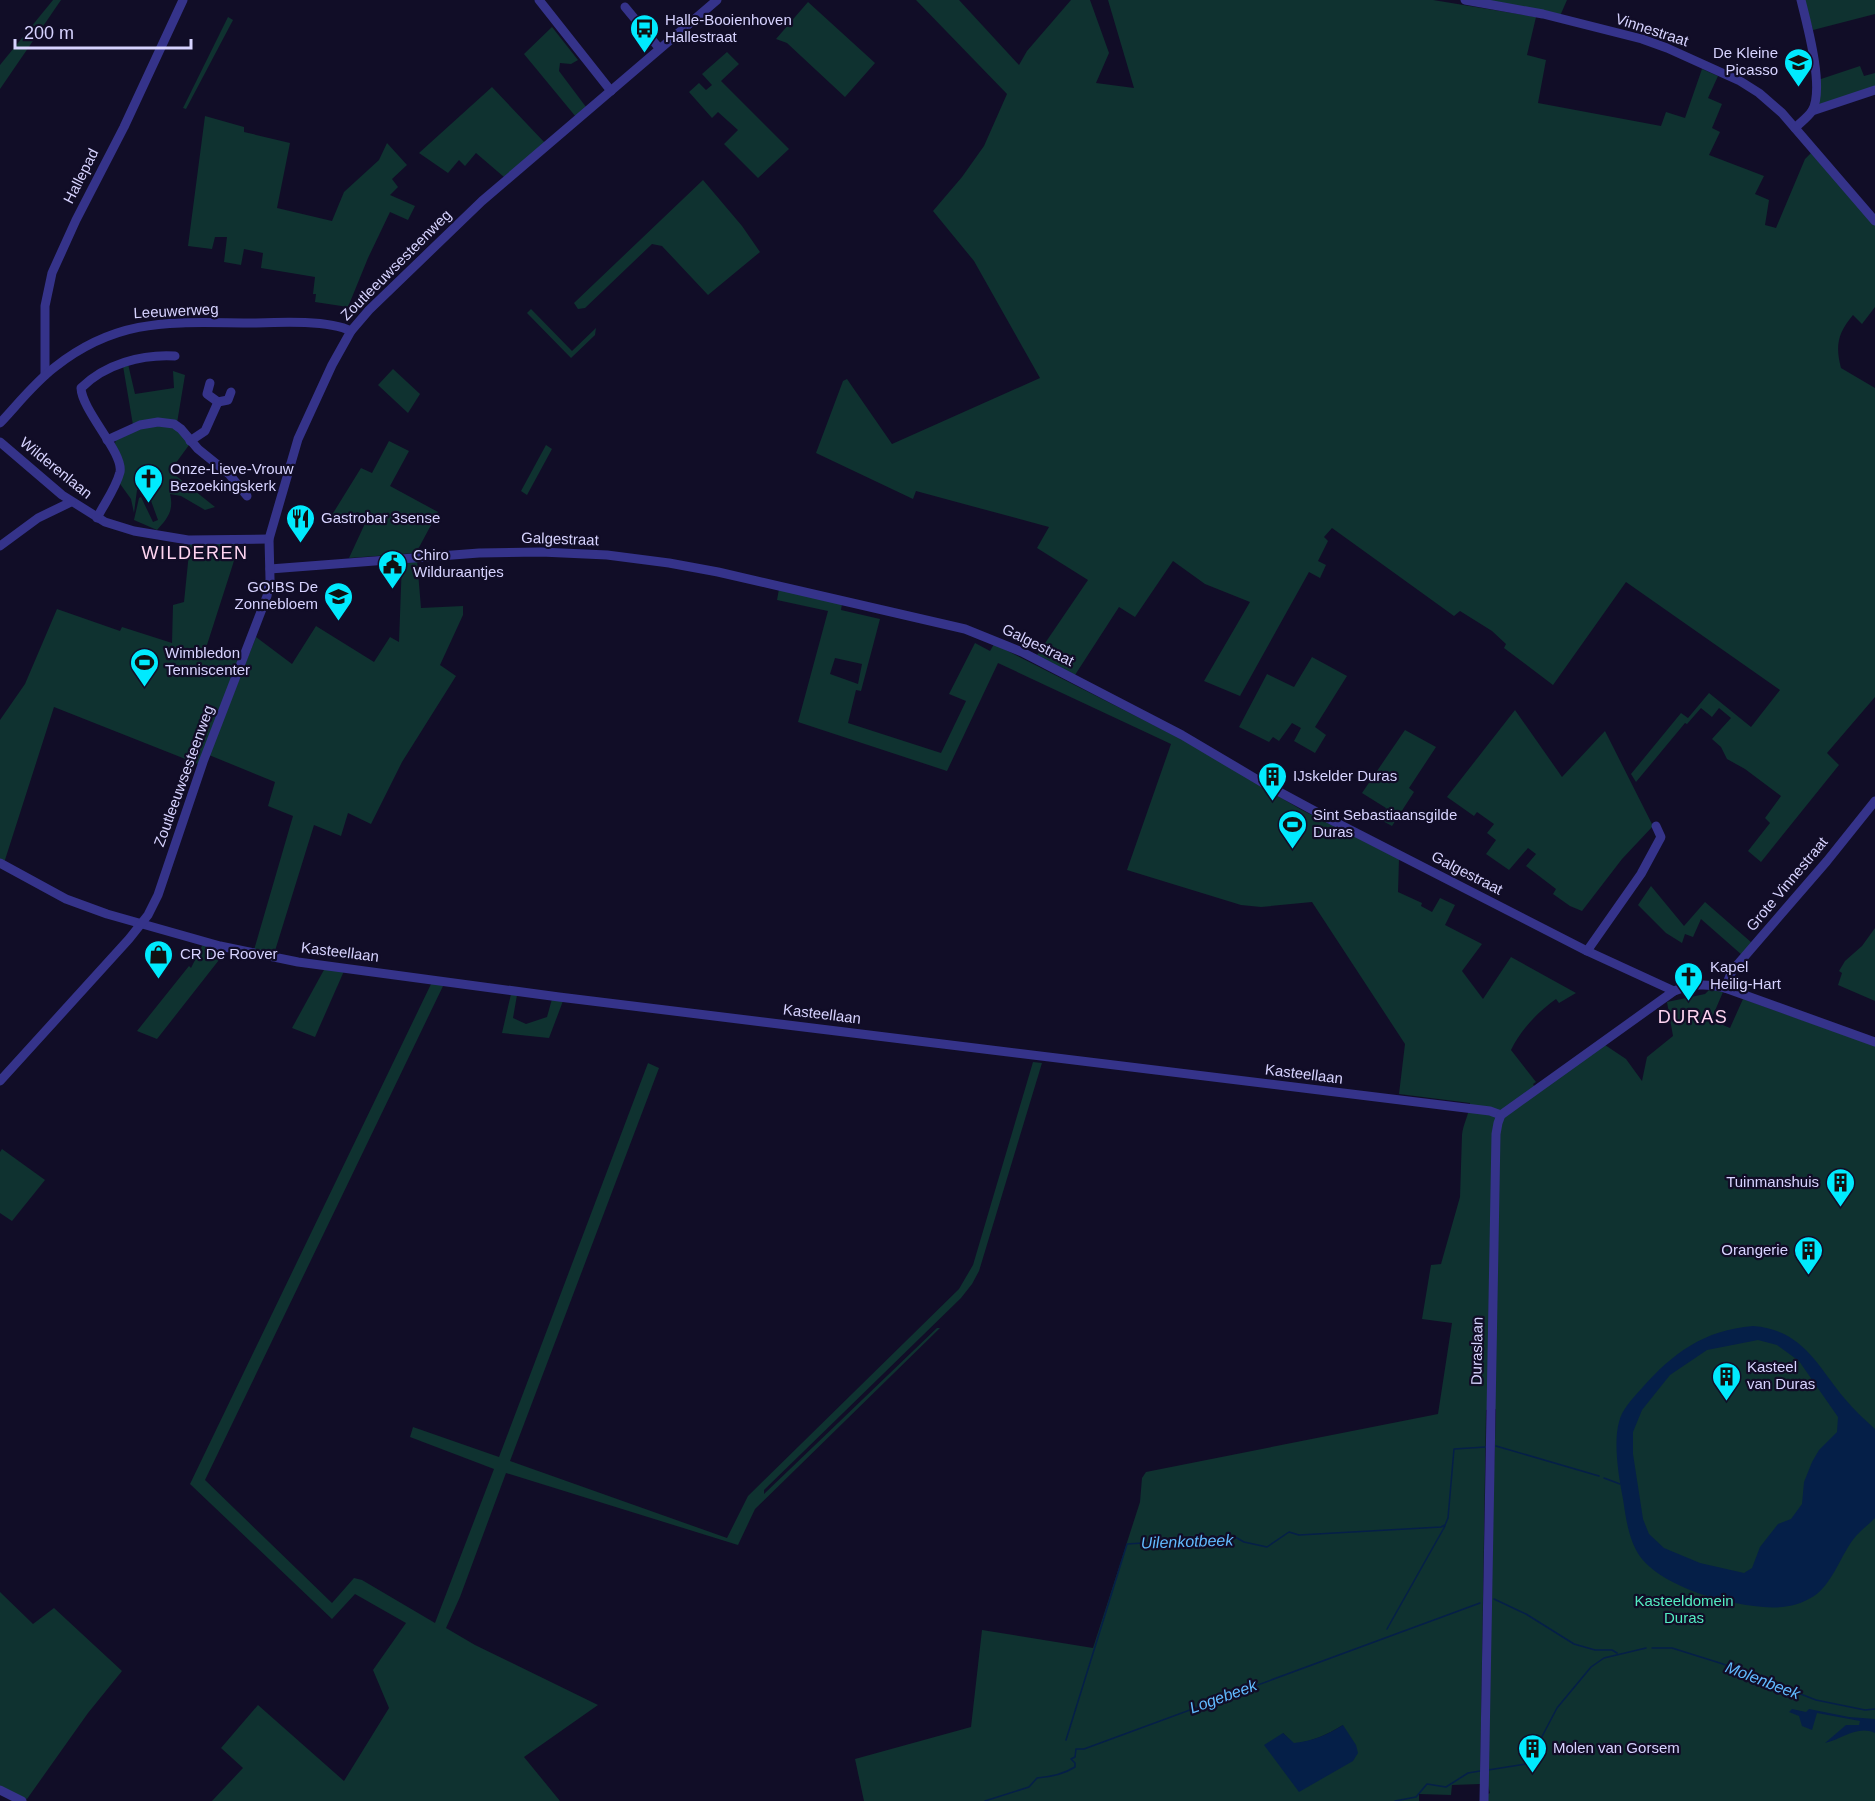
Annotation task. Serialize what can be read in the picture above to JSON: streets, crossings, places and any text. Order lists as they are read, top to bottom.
{
  "streets": {
    "street": [
      "Vinnestraat",
      "Hallepad",
      "Zoutleeuwsesteenweg",
      "Leeuwerweg",
      "Wilderenlaan",
      "Galgestraat",
      "Grote Vinnestraat",
      "Kasteellaan",
      "Duraslaan"
    ]
  },
  "crossings": [
    ["Hallepad", "Leeuwerweg"],
    ["Zoutleeuwsesteenweg", "Leeuwerweg"],
    ["Zoutleeuwsesteenweg", "Wilderenlaan"],
    ["Zoutleeuwsesteenweg", "Galgestraat"],
    ["Zoutleeuwsesteenweg", "Kasteellaan"],
    ["Kasteellaan", "Duraslaan"]
  ],
  "districts": ["WILDEREN", "DURAS"],
  "water": ["Uilenkotbeek", "Molenbeek", "Logebeek"],
  "parks": ["Kasteeldomein Duras"],
  "places": {
    "bus stop": ["Halle-Booienhoven Hallestraat"],
    "school or university": ["De Kleine Picasso", "GO!BS De Zonnebloem"],
    "church": ["Onze-Lieve-Vrouw Bezoekingskerk", "Kapel Heilig-Hart"],
    "restaurant": ["Gastrobar 3sense"],
    "public building": ["Chiro Wilduraantjes"],
    "sports": ["Wimbledon Tenniscenter", "Sint Sebastiaansgilde Duras"],
    "building": [
      "IJskelder Duras",
      "Tuinmanshuis",
      "Orangerie",
      "Kasteel van Duras",
      "Molen van Gorsem"
    ],
    "shop": ["CR De Roover"]
  },
  "scale_bar": "200 m"
}
